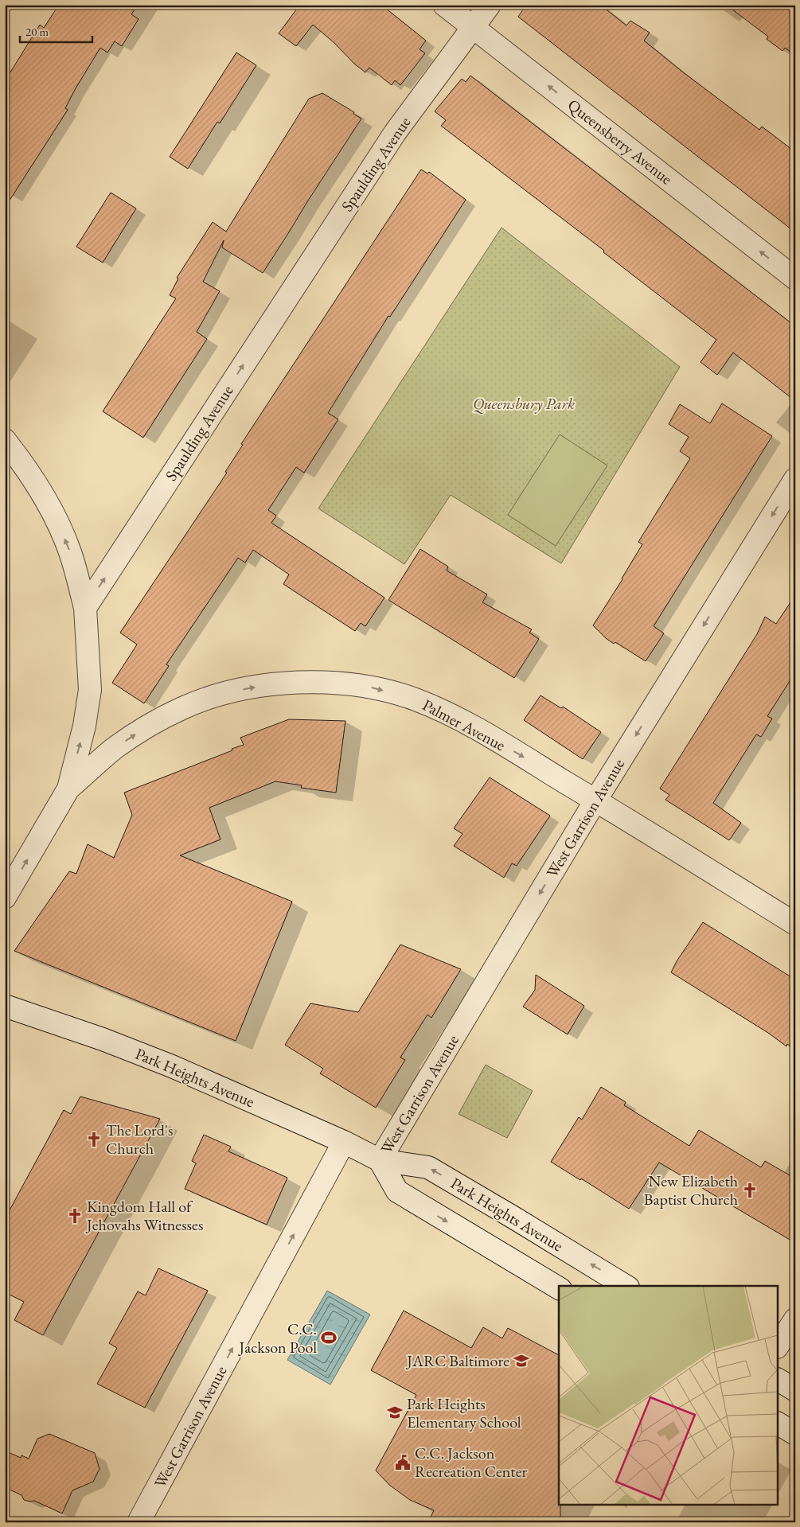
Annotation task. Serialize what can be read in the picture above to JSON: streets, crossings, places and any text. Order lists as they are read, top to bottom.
{
  "streets": {
    "street": [
      "Queensberry Avenue",
      "Spaulding Avenue",
      "Palmer Avenue",
      "West Garrison Avenue",
      "Park Heights Avenue"
    ]
  },
  "crossings": [
    ["Queensberry Avenue", "Spaulding Avenue"],
    ["Palmer Avenue", "West Garrison Avenue"],
    ["West Garrison Avenue", "Park Heights Avenue"]
  ],
  "one_way": ["Queensberry Avenue", "Spaulding Avenue", "Palmer Avenue"],
  "parks": ["Queensbury Park"],
  "places": {
    "church": ["The Lord's Church", "New Elizabeth Baptist Church", "Kingdom Hall of Jehovahs Witnesses"],
    "sports": ["C.C. Jackson Pool"],
    "school or university": ["JARC Baltimore", "Park Heights Elementary School"],
    "public building": ["C.C. Jackson Recreation Center"]
  },
  "scale_bar": "20 m"
}
